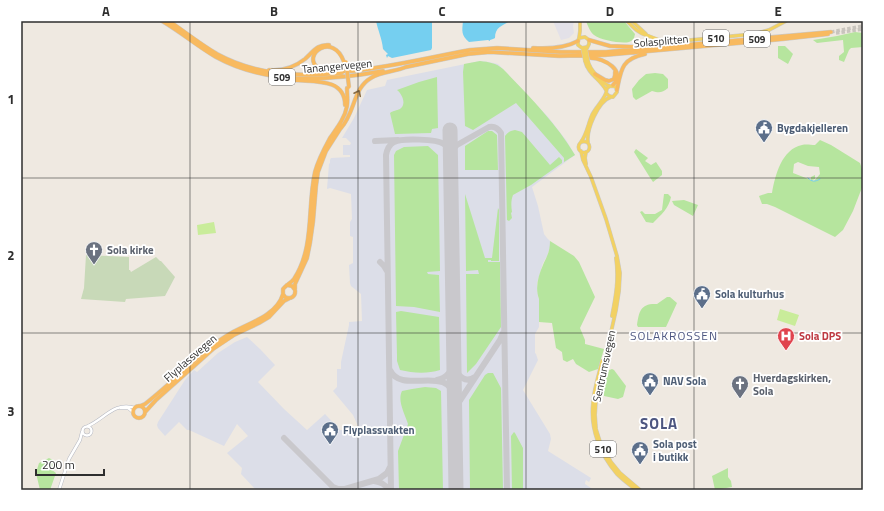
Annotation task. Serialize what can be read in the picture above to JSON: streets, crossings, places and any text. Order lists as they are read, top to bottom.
{
  "streets": {
    "highway": [
      "509",
      "Solasplitten",
      "Tanangervegen",
      "Flyplassvegen"
    ],
    "main road": ["510", "Sentrumsvegen"]
  },
  "crossings": [
    ["510", "509"],
    ["510", "Sentrumsvegen"],
    ["509", "Solasplitten"],
    ["509", "Tanangervegen"],
    ["509", "Flyplassvegen"]
  ],
  "districts": ["SOLAKROSSEN", "SOLA"],
  "places": {
    "public building": [
      "Bygdakjelleren",
      "Sola kulturhus",
      "NAV Sola",
      "Flyplassvakten",
      "Sola post i butikk"
    ],
    "church": ["Sola kirke", "Hverdagskirken, Sola"],
    "hospital": ["Sola DPS"]
  },
  "scale_bar": "200 m",
  "grid": {
    "columns": [
      "A",
      "B",
      "C",
      "D",
      "E"
    ],
    "rows": ["1", "2", "3"]
  }
}
